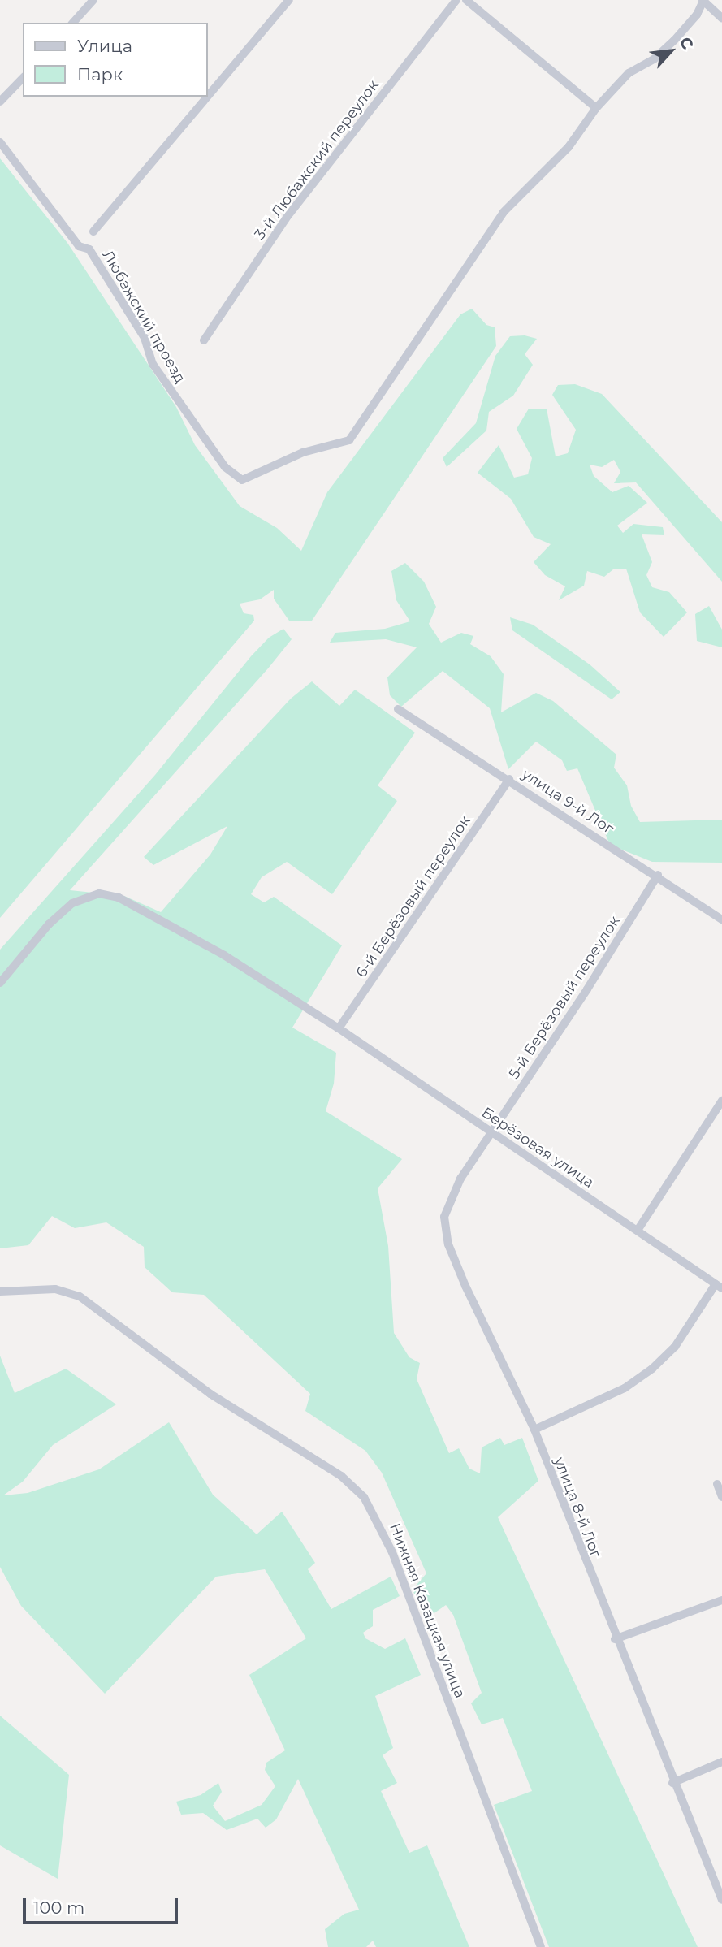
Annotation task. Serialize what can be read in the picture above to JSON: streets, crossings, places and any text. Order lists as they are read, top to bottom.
{
  "streets": {
    "street": [
      "3-й Любажский переулок",
      "Любажский проезд",
      "улица 9-й Лог",
      "6-й Берёзовый переулок",
      "5-й Берёзовый переулок",
      "Берёзовая улица",
      "улица 8-й Лог",
      "Нижняя Казацкая улица"
    ]
  },
  "crossings": [
    ["улица 9-й Лог", "6-й Берёзовый переулок"],
    ["улица 9-й Лог", "5-й Берёзовый переулок"],
    ["6-й Берёзовый переулок", "Берёзовая улица"],
    ["5-й Берёзовый переулок", "Берёзовая улица"],
    ["5-й Берёзовый переулок", "улица 8-й Лог"],
    ["Берёзовая улица", "улица 8-й Лог"]
  ],
  "legend": ["Улица", "Парк"],
  "scale_bar": "100 m",
  "north": "top right"
}
